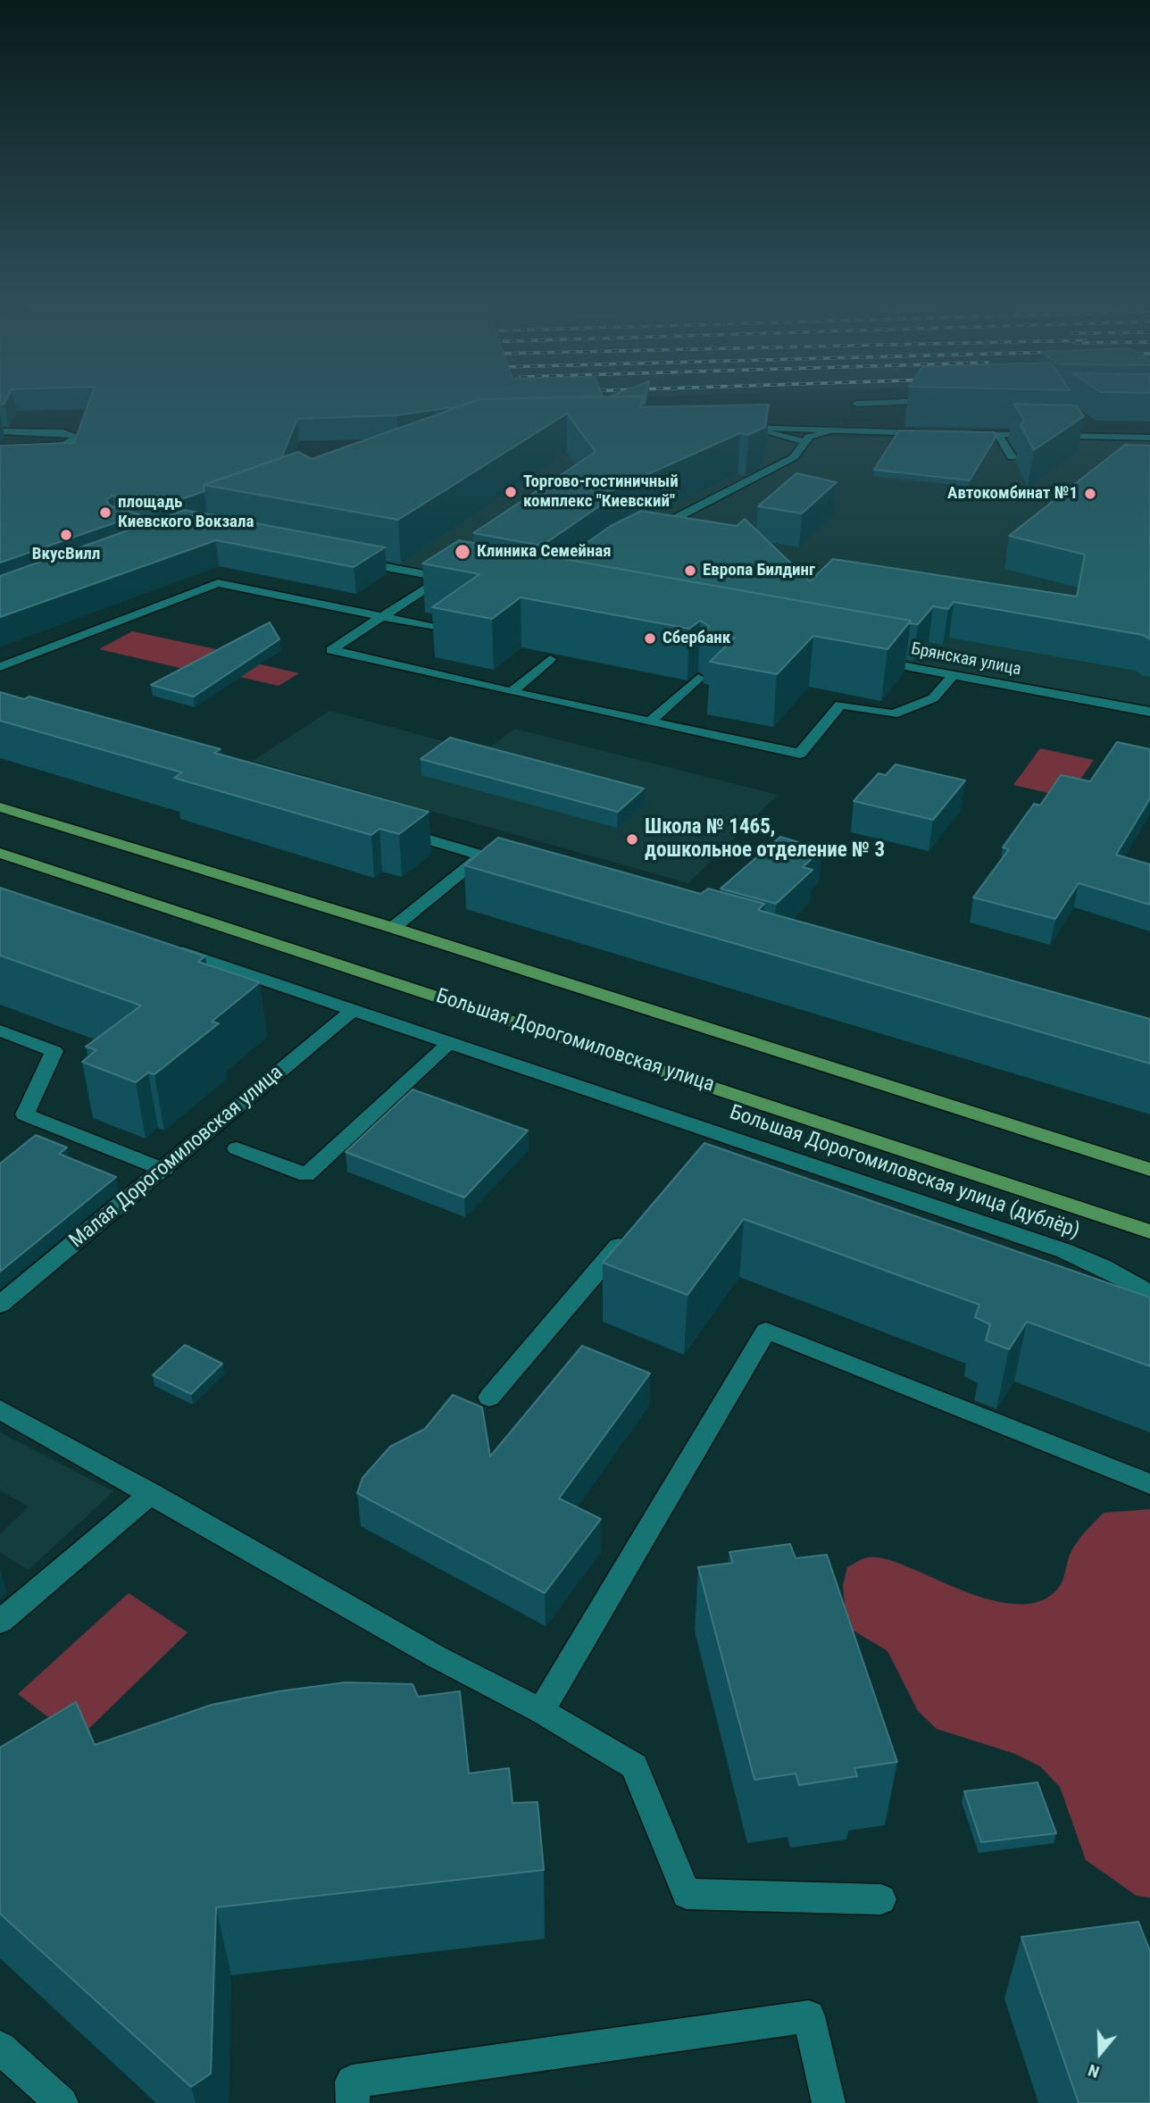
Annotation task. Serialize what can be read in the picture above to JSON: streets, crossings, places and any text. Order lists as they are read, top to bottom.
{
  "streets": {
    "main road": ["Большая Дорогомиловская улица"],
    "street": ["Брянская улица", "Малая Дорогомиловская улица", "Большая Дорогомиловская улица (дублёр)"]
  },
  "crossings": [
    ["Малая Дорогомиловская улица", "Большая Дорогомиловская улица (дублёр)"]
  ],
  "places": [
    "Торгово-гостиничный комплекс \"Киевский\"",
    "Автокомбинат №1",
    "площадь Киевского Вокзала",
    "ВкусВилл",
    "Клиника Семейная",
    "Европа Билдинг",
    "Сбербанк",
    "Школа № 1465, дошкольное отделение № 3"
  ],
  "north": "bottom"
}
